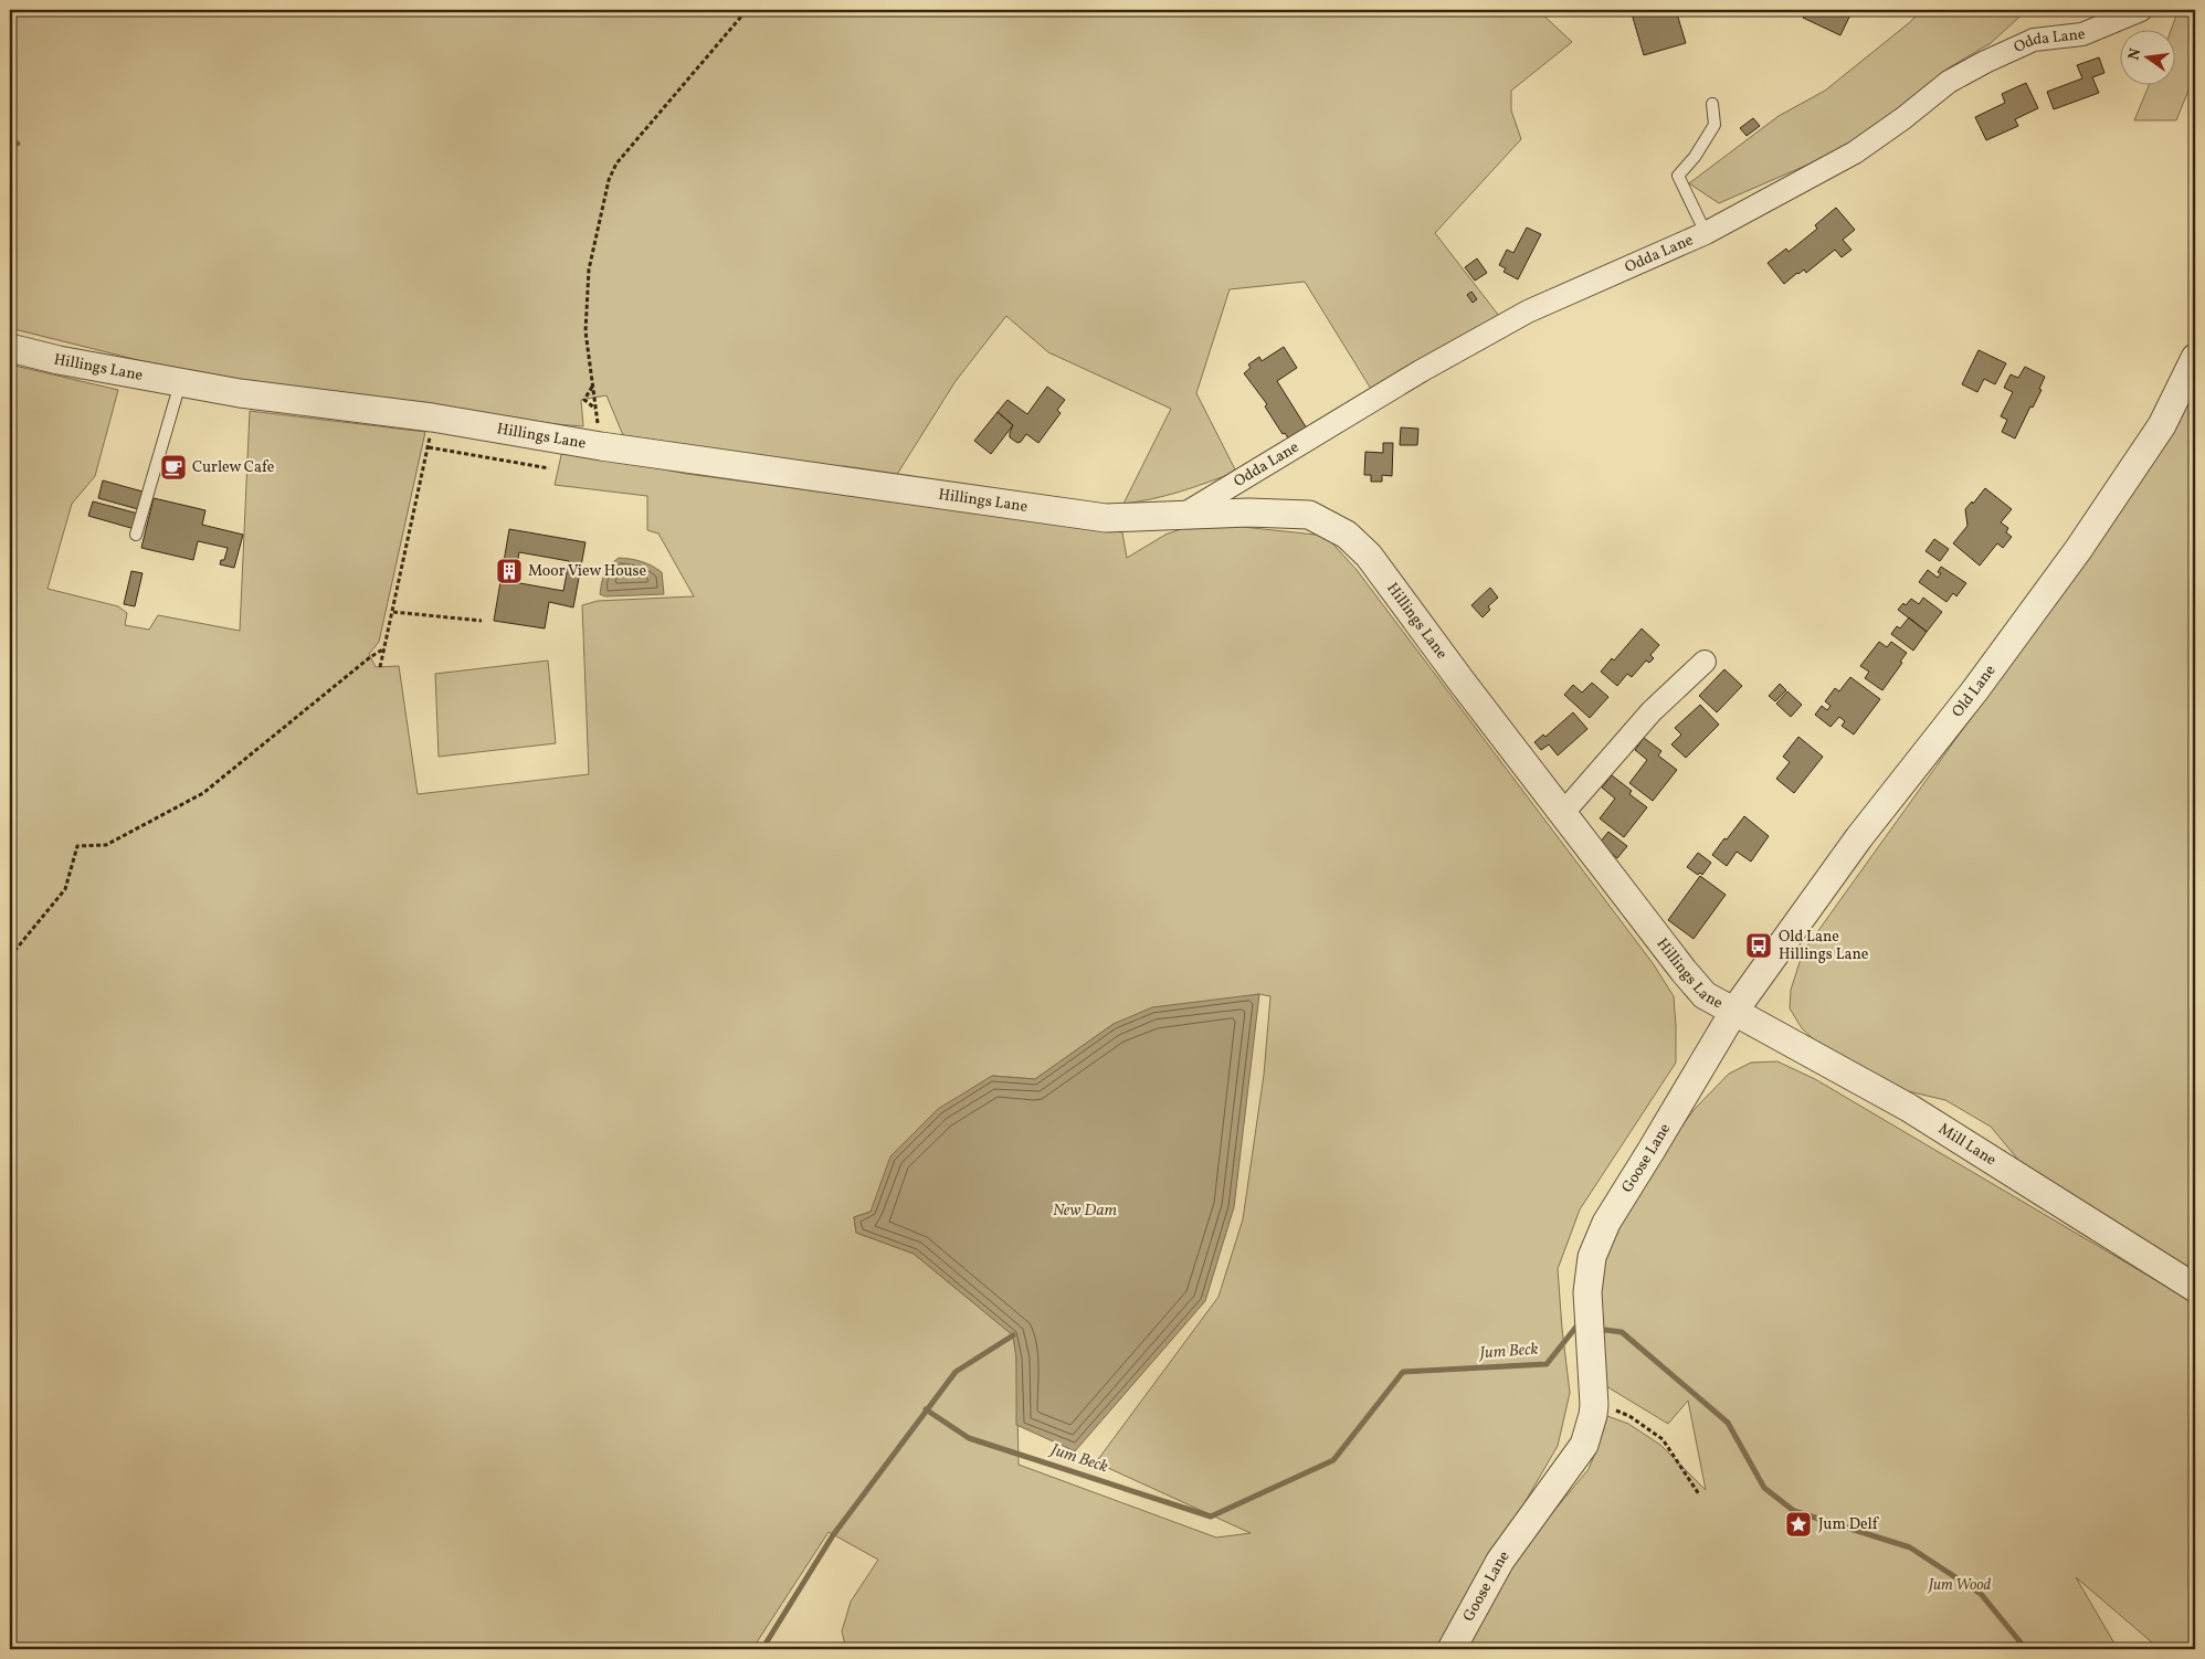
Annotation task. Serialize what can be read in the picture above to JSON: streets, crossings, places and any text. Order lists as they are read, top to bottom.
{
  "streets": {
    "street": [
      "Odda Lane",
      "Hillings Lane",
      "Old Lane",
      "Mill Lane",
      "Goose Lane"
    ]
  },
  "crossings": [
    ["Odda Lane", "Hillings Lane"],
    ["Hillings Lane", "Old Lane"],
    ["Hillings Lane", "Mill Lane"],
    ["Hillings Lane", "Goose Lane"],
    ["Old Lane", "Mill Lane"],
    ["Old Lane", "Goose Lane"],
    ["Mill Lane", "Goose Lane"]
  ],
  "water": ["New Dam", "Jum Beck"],
  "parks": ["Jum Wood"],
  "places": {
    "cafe": ["Curlew Cafe"],
    "building": ["Moor View House"],
    "bus stop": ["Old Lane Hillings Lane"],
    "place": ["Jum Delf"]
  },
  "north": "left"
}
